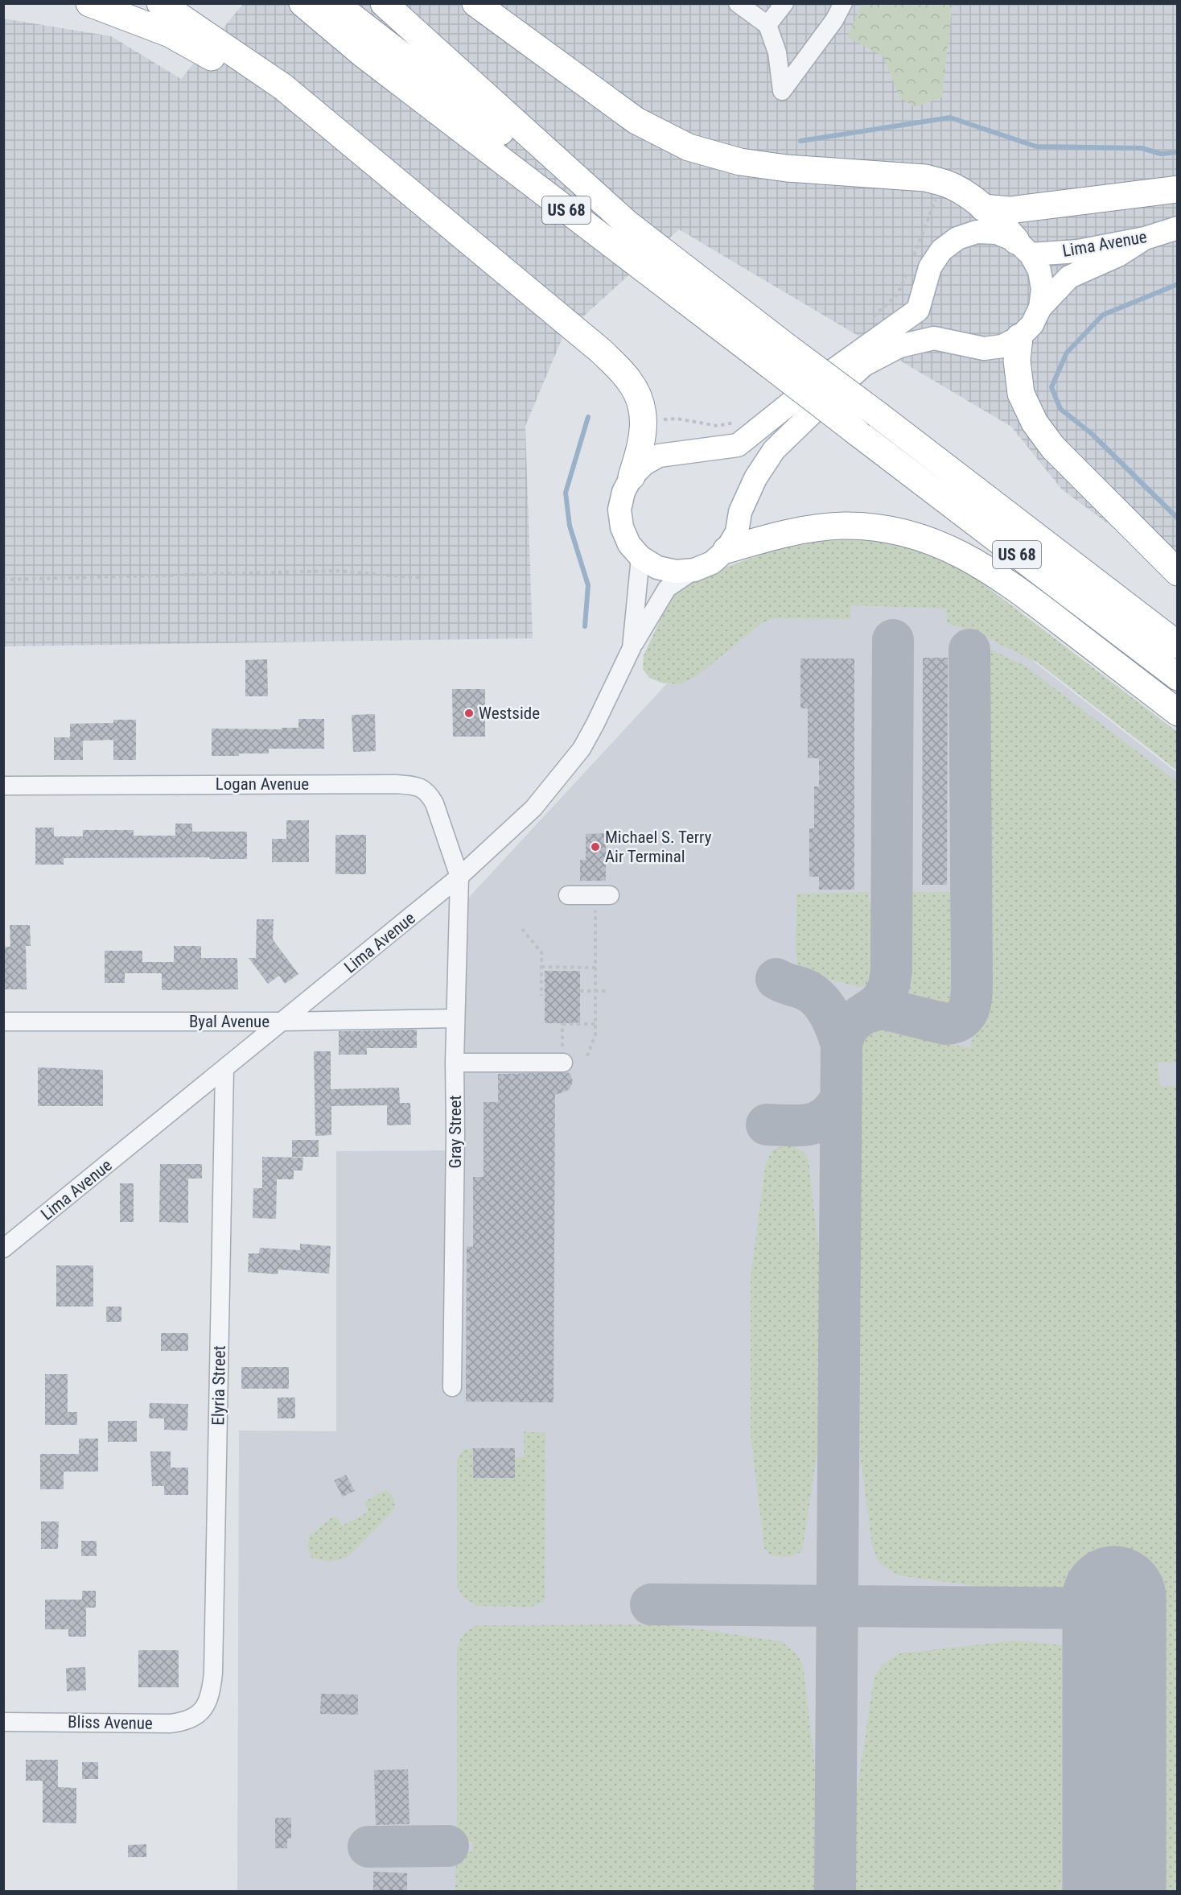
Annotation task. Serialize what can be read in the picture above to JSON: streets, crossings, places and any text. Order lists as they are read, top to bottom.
{
  "streets": {
    "highway": ["US 68"],
    "main road": ["Lima Avenue"],
    "street": [
      "Logan Avenue",
      "Byal Avenue",
      "Gray Street",
      "Elyria Street",
      "Bliss Avenue"
    ]
  },
  "crossings": [
    ["Lima Avenue", "Logan Avenue"],
    ["Lima Avenue", "Byal Avenue"],
    ["Lima Avenue", "Gray Street"],
    ["Lima Avenue", "Elyria Street"],
    ["Logan Avenue", "Gray Street"],
    ["Byal Avenue", "Gray Street"],
    ["Elyria Street", "Bliss Avenue"]
  ],
  "places": ["Westside", "Michael S. Terry Air Terminal"]
}
